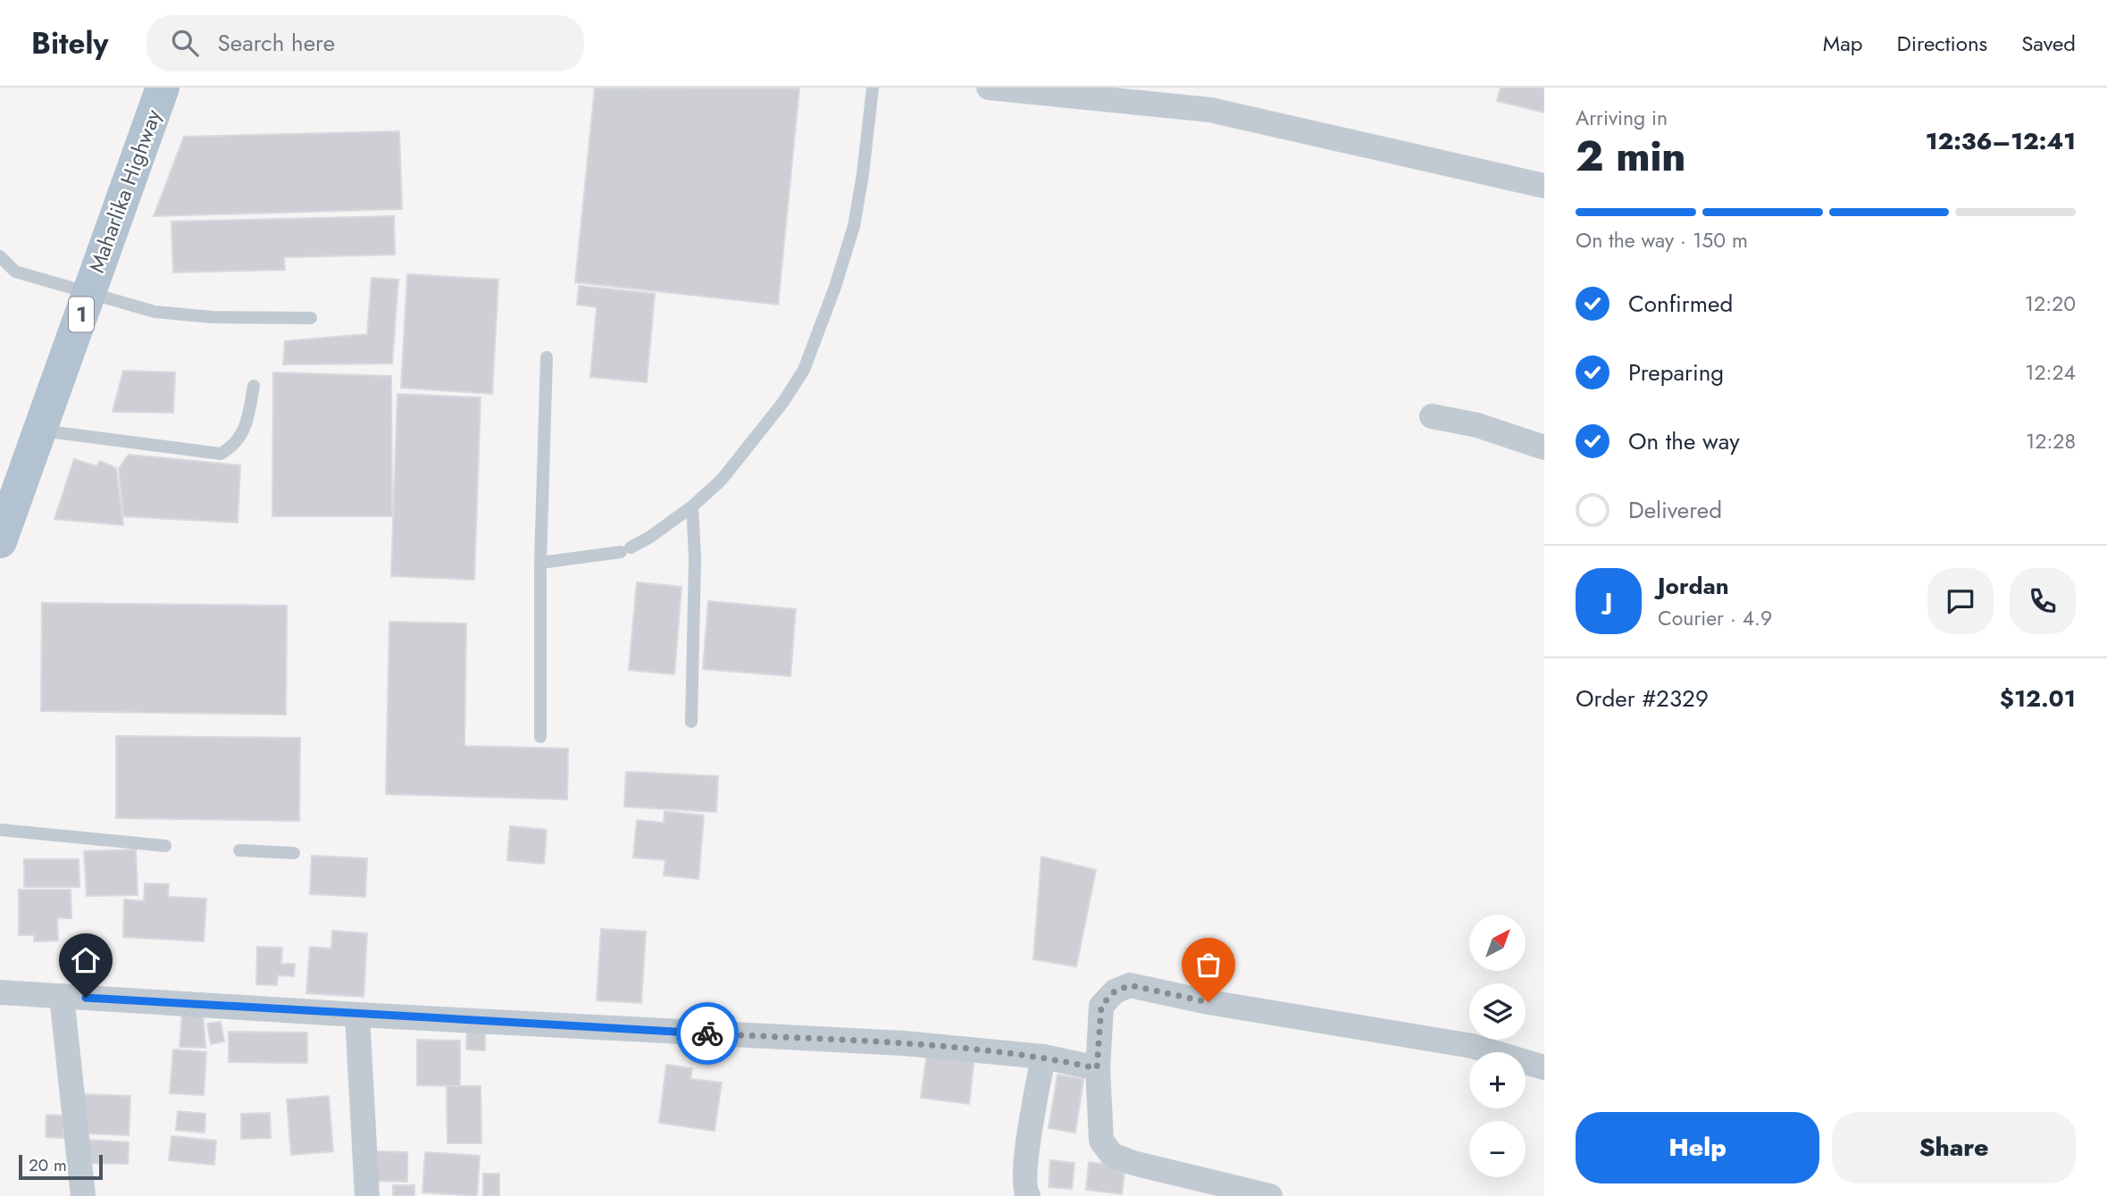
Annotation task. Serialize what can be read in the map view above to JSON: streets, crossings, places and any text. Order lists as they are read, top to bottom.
{
  "streets": {
    "main road": ["Maharlika Highway", "1"]
  },
  "scale_bar": "20 m",
  "north": "top right",
  "page": {
    "header": "Bitely",
    "search": "Search here",
    "nav": ["Map", "Directions", "Saved"],
    "heading": ["2 min", "Arriving in", "12:36–12:41"],
    "panel": [
      "Jordan",
      "Courier · 4.9",
      "Order #2329",
      "$12.01"
    ],
    "bar": "On the way · 150 m",
    "list": [
      ["Confirmed", "12:20"],
      ["Preparing", "12:24"],
      ["On the way", "12:28"],
      "Delivered"
    ],
    "round": "J",
    "map_buttons": ["+", "−"],
    "buttons": ["Help", "Share"],
    "scale": "20 m"
  }
}
